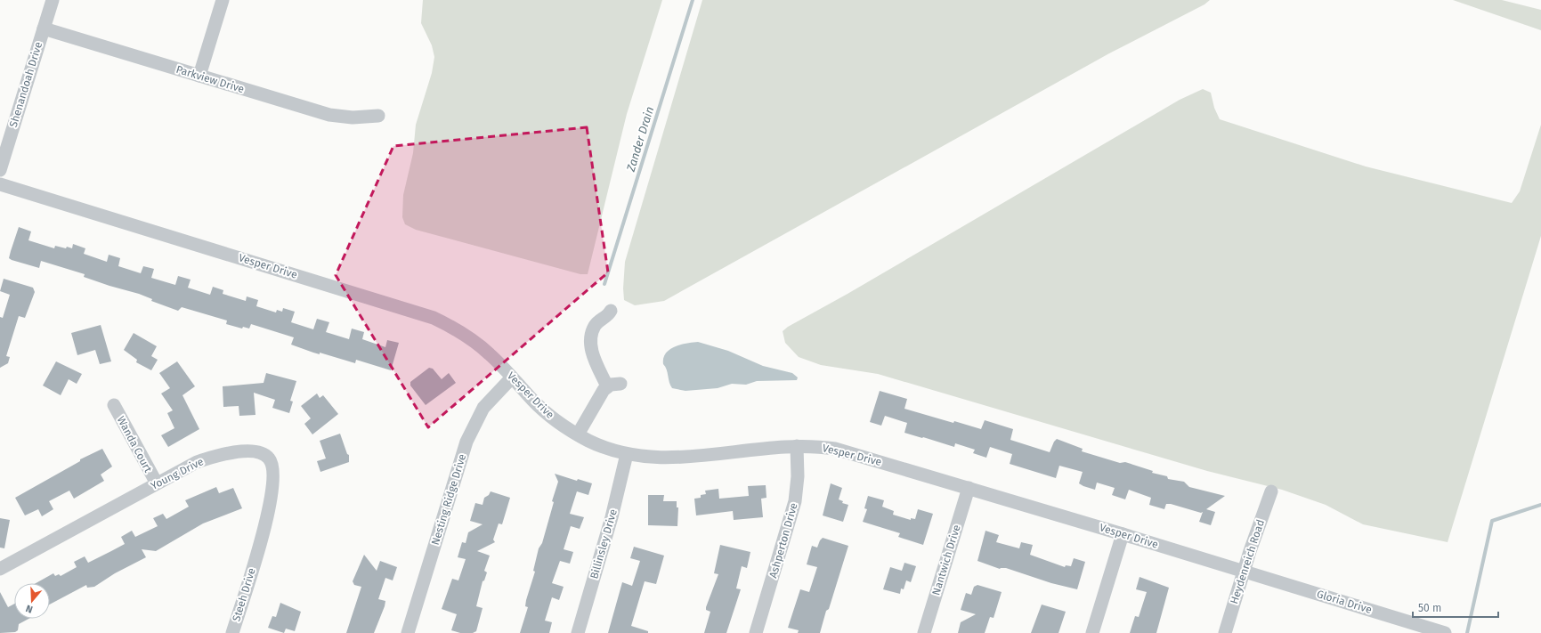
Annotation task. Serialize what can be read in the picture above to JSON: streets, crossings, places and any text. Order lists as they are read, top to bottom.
{
  "streets": {
    "street": [
      "Parkview Drive",
      "Shenandoah Drive",
      "Vesper Drive",
      "Wanda Court",
      "Young Drive",
      "Nesting Ridge Drive",
      "Ashperton Drive",
      "Billinsley Drive",
      "Nantwich Drive",
      "Heydenreich Road",
      "Steeh Drive",
      "Gloria Drive"
    ]
  },
  "crossings": [
    ["Parkview Drive", "Shenandoah Drive"],
    ["Vesper Drive", "Nesting Ridge Drive"],
    ["Vesper Drive", "Ashperton Drive"],
    ["Vesper Drive", "Billinsley Drive"],
    ["Vesper Drive", "Nantwich Drive"],
    ["Vesper Drive", "Heydenreich Road"],
    ["Vesper Drive", "Gloria Drive"],
    ["Wanda Court", "Young Drive"],
    ["Young Drive", "Steeh Drive"],
    ["Heydenreich Road", "Gloria Drive"]
  ],
  "water": ["Zander Drain"],
  "scale_bar": "50 m",
  "north": "bottom"
}
